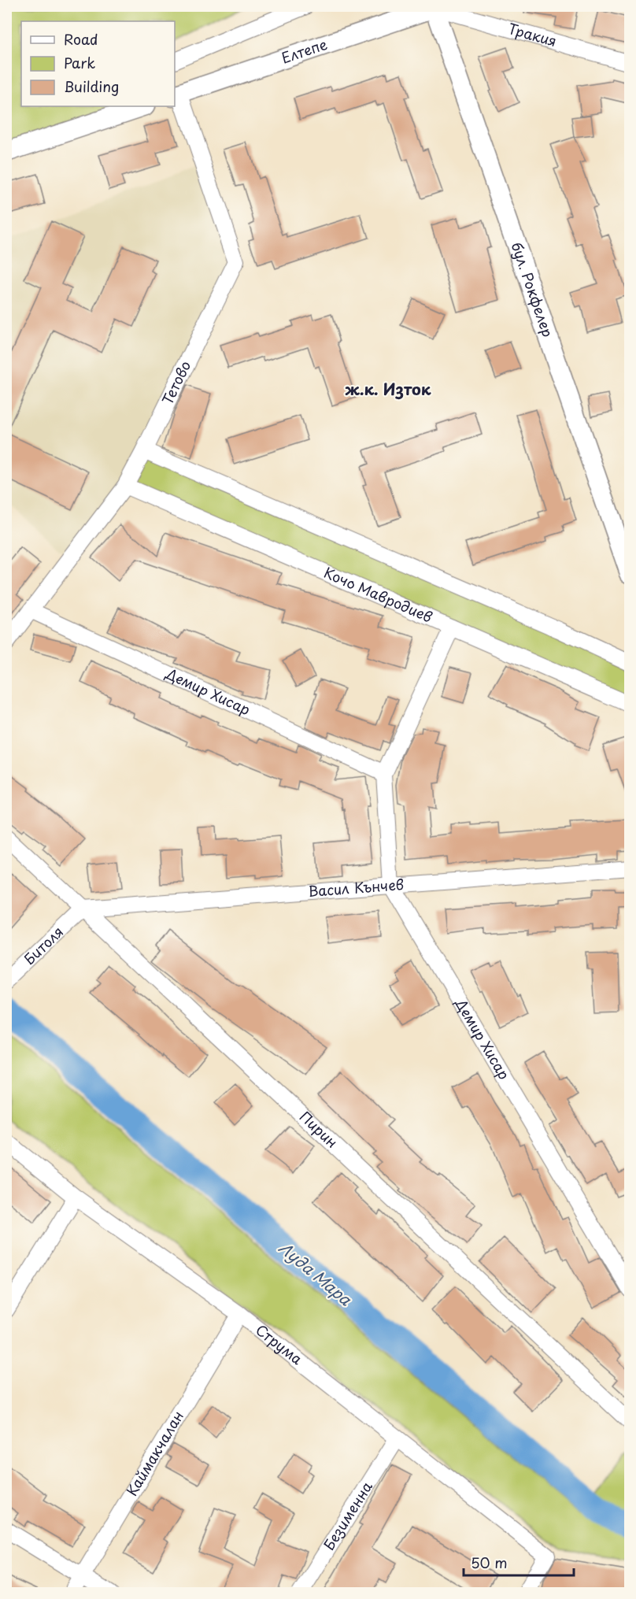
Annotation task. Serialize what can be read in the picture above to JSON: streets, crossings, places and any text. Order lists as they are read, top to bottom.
{
  "streets": {
    "main road": ["Елтепе", "бул. Рокфелер"],
    "street": [
      "Тракия",
      "Тетово",
      "Кочо Мавродиев",
      "Демир Хисар",
      "Васил Кънчев",
      "Битоля",
      "Пирин",
      "Струма",
      "Каймакчалан",
      "Безименна"
    ]
  },
  "crossings": [
    ["Тракия", "Елтепе"],
    ["Тракия", "бул. Рокфелер"],
    ["Елтепе", "бул. Рокфелер"],
    ["Елтепе", "Тетово"],
    ["Тетово", "Кочо Мавродиев"],
    ["Тетово", "Демир Хисар"],
    ["Кочо Мавродиев", "Демир Хисар"],
    ["Демир Хисар", "Васил Кънчев"],
    ["Васил Кънчев", "Битоля"],
    ["Васил Кънчев", "Пирин"],
    ["Битоля", "Пирин"],
    ["Струма", "Каймакчалан"],
    ["Струма", "Безименна"]
  ],
  "districts": ["ж.к. Изток"],
  "water": ["Луда Мара"],
  "legend": ["Road", "Park", "Building"],
  "scale_bar": "50 m"
}
